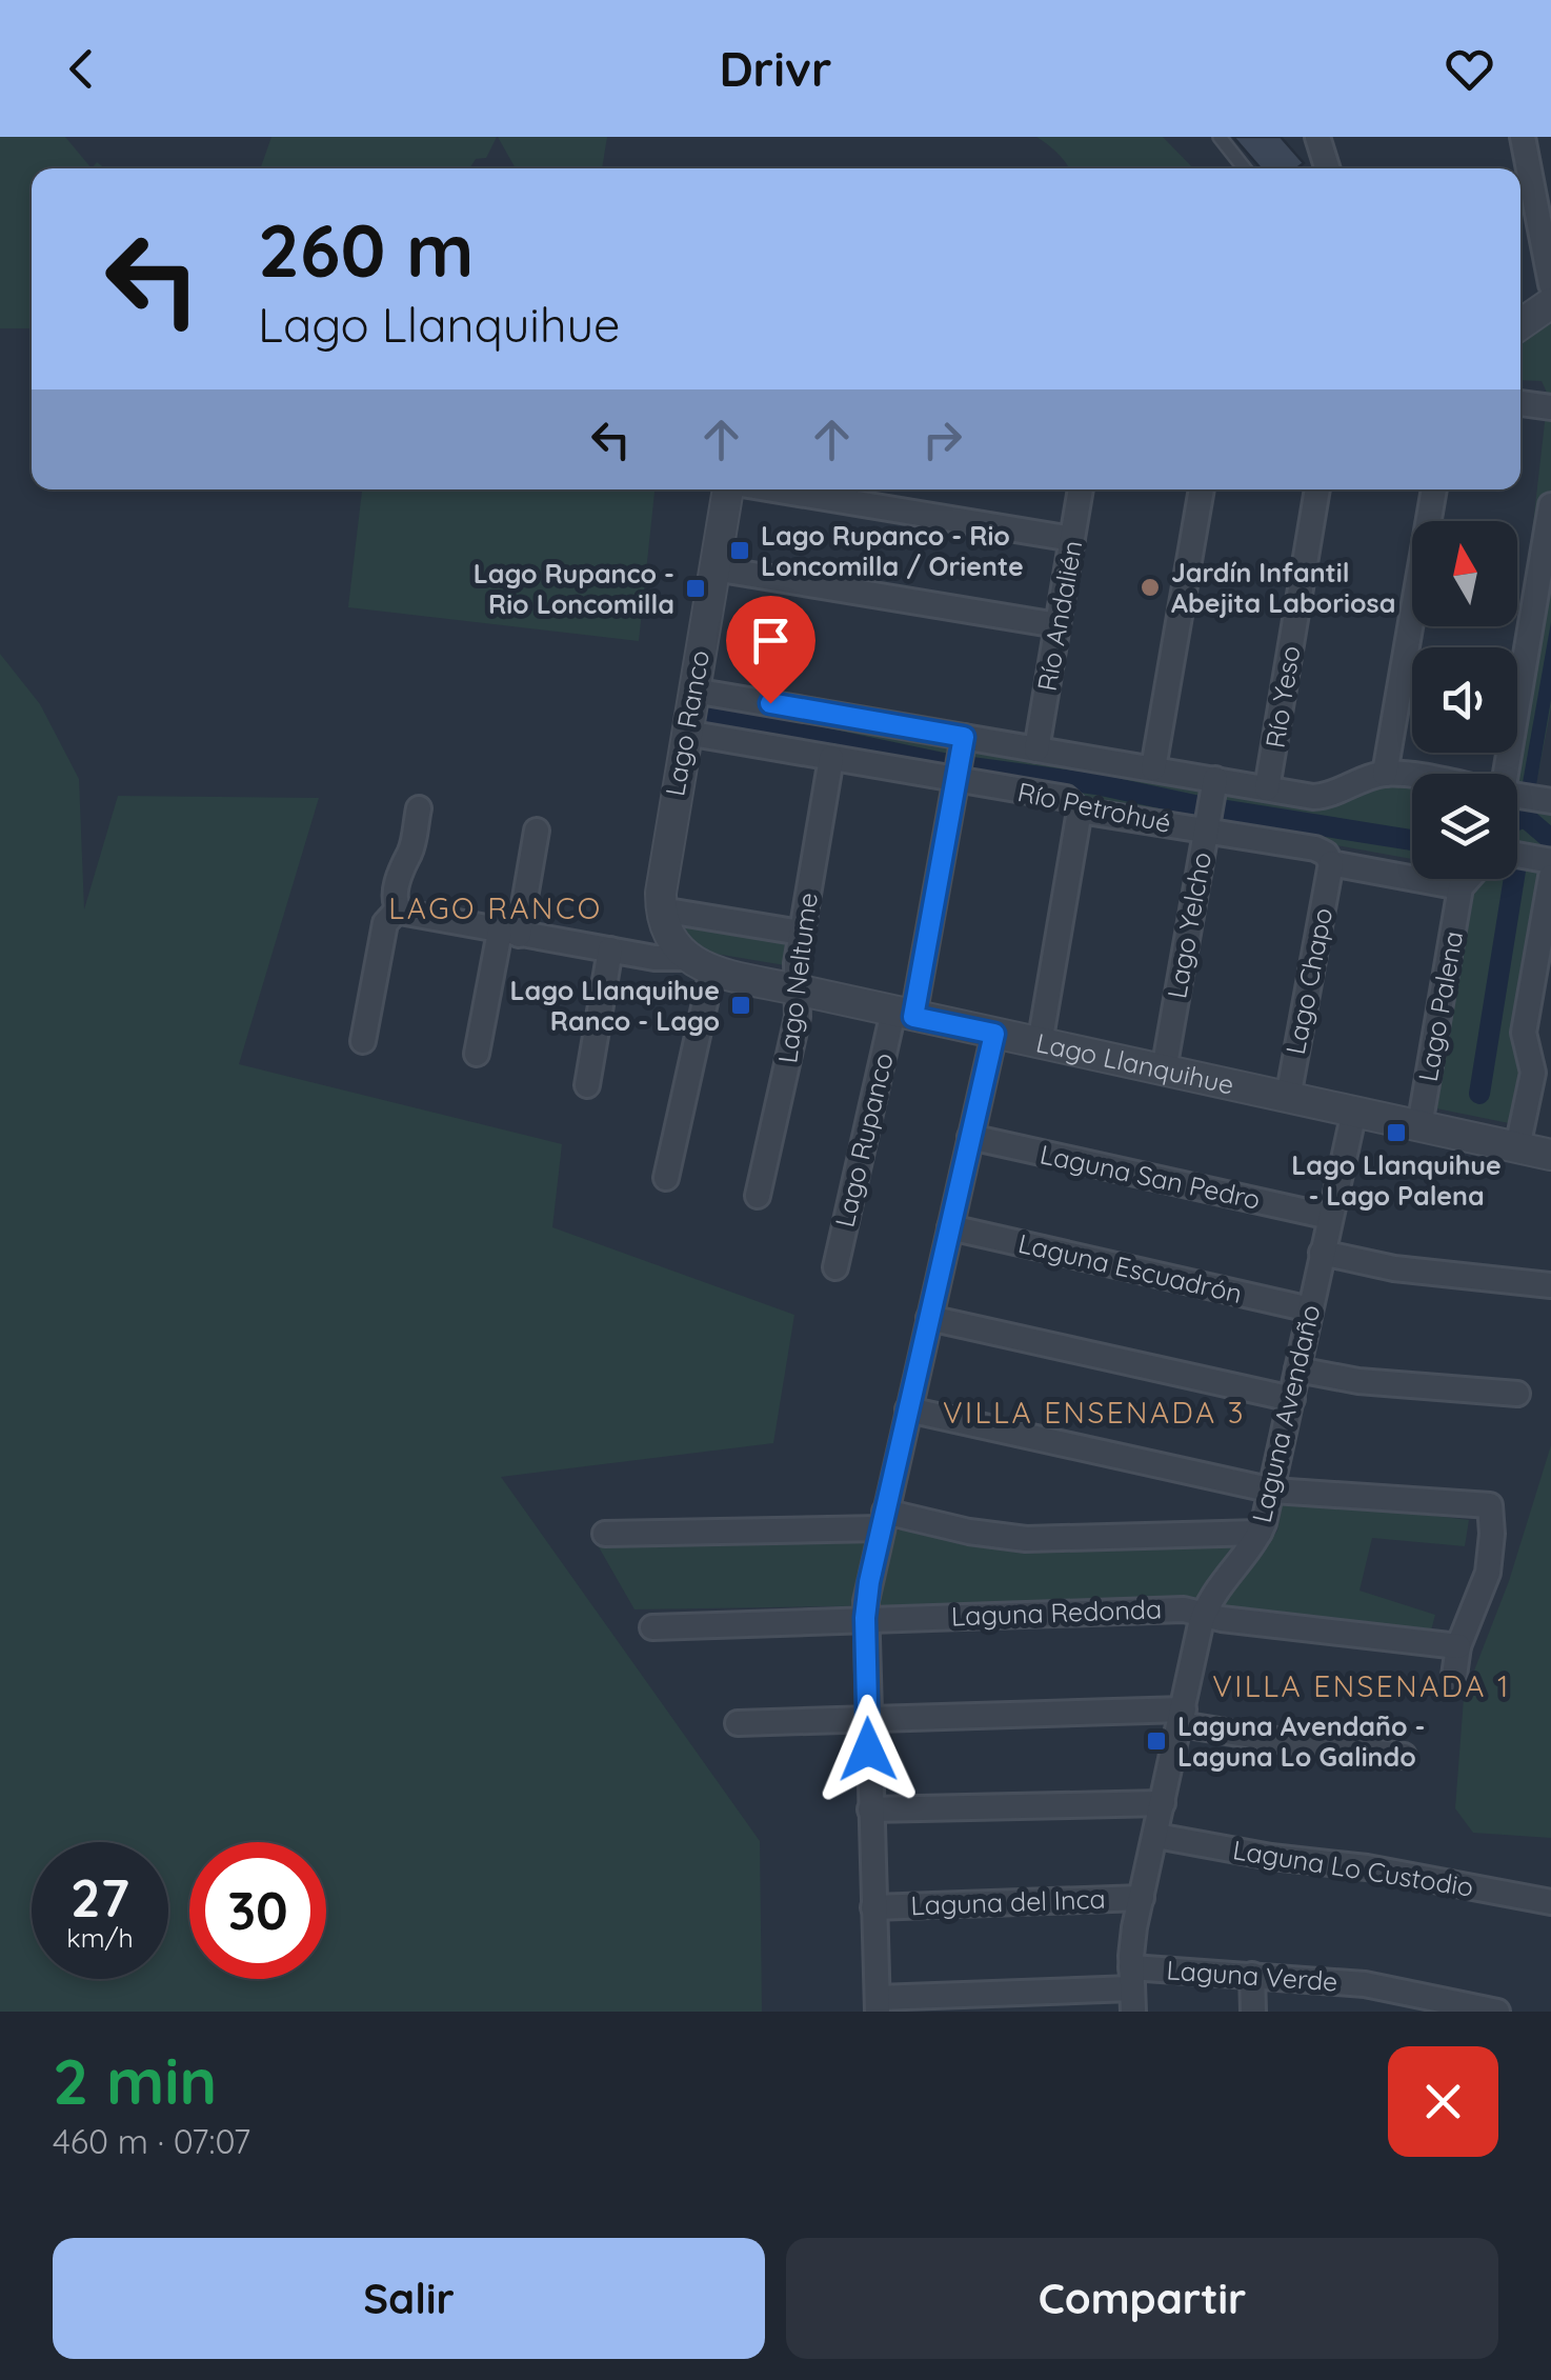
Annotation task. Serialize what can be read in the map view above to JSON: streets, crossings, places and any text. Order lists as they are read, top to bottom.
{
  "streets": {
    "street": [
      "Río Andalién",
      "Río Yeso",
      "Lago Ranco",
      "Río Petrohué",
      "Lago Yelcho",
      "Lago Neltume",
      "Lago Chapo",
      "Lago Palena",
      "Lago Llanquihue",
      "Lago Rupanco",
      "Laguna San Pedro",
      "Laguna Escuadrón",
      "Laguna Avendaño",
      "Laguna Redonda",
      "Laguna Lo Custodio",
      "Laguna del Inca",
      "Laguna Verde"
    ]
  },
  "crossings": [
    ["Río Andalién", "Río Petrohué"],
    ["Río Yeso", "Río Petrohué"],
    ["Lago Ranco", "Río Petrohué"],
    ["Río Petrohué", "Lago Yelcho"],
    ["Río Petrohué", "Lago Neltume"],
    ["Río Petrohué", "Lago Chapo"],
    ["Río Petrohué", "Lago Palena"],
    ["Río Petrohué", "Lago Rupanco"],
    ["Lago Yelcho", "Lago Llanquihue"],
    ["Lago Neltume", "Lago Llanquihue"],
    ["Lago Chapo", "Lago Llanquihue"],
    ["Lago Palena", "Lago Llanquihue"],
    ["Lago Llanquihue", "Lago Rupanco"],
    ["Lago Llanquihue", "Laguna Avendaño"],
    ["Laguna San Pedro", "Laguna Avendaño"],
    ["Laguna Escuadrón", "Laguna Avendaño"],
    ["Laguna Avendaño", "Laguna Redonda"],
    ["Laguna Avendaño", "Laguna Lo Custodio"],
    ["Laguna Avendaño", "Laguna del Inca"],
    ["Laguna Avendaño", "Laguna Verde"]
  ],
  "districts": ["LAGO RANCO", "VILLA ENSENADA 3", "VILLA ENSENADA 1"],
  "places": {
    "transit": [
      "Lago Rupanco - Rio Loncomilla / Oriente",
      "Lago Rupanco - Rio Loncomilla",
      "Lago Llanquihue Ranco - Lago",
      "Lago Llanquihue - Lago Palena",
      "Laguna Avendaño - Laguna Lo Galindo"
    ],
    "other": ["Jardín Infantil Abejita Laboriosa"]
  },
  "north": "top",
  "page": {
    "header": "Drivr",
    "turn": ["260 m", "Lago Llanquihue"],
    "speed": "27 km/h",
    "limit": "30",
    "heading": ["2 min", "460 m · 07:07"],
    "buttons": ["Salir", "Compartir"]
  }
}
